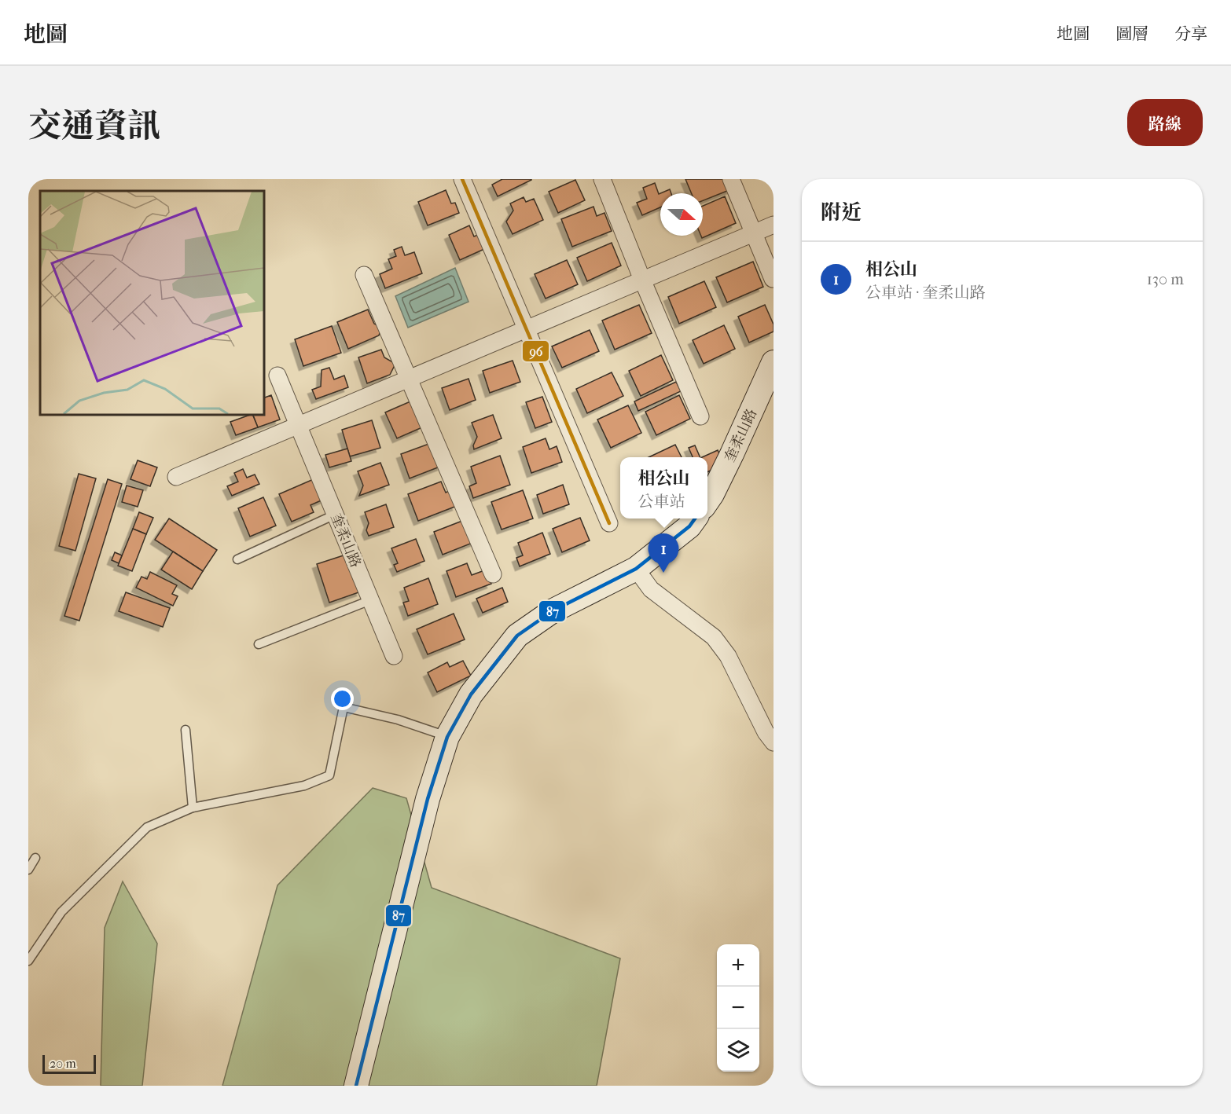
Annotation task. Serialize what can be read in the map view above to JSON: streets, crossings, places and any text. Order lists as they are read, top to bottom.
{
  "streets": {
    "street": ["奎柔山路"]
  },
  "lines": ["transit line 96", "transit line 87"],
  "scale_bar": "20 m",
  "north": "right",
  "page": {
    "header": "地圖",
    "nav": ["地圖", "圖層", "分享"],
    "title": "交通資訊",
    "buttons": "路線",
    "heading": "附近",
    "list": [
      {
        "mark": "1",
        "name": "相公山",
        "note": "公車站 · 奎柔山路",
        "value": "130 m"
      }
    ],
    "popup": ["相公山", "公車站"],
    "pins": "1",
    "map_buttons": ["+", "−"],
    "scale": "20 m"
  }
}
